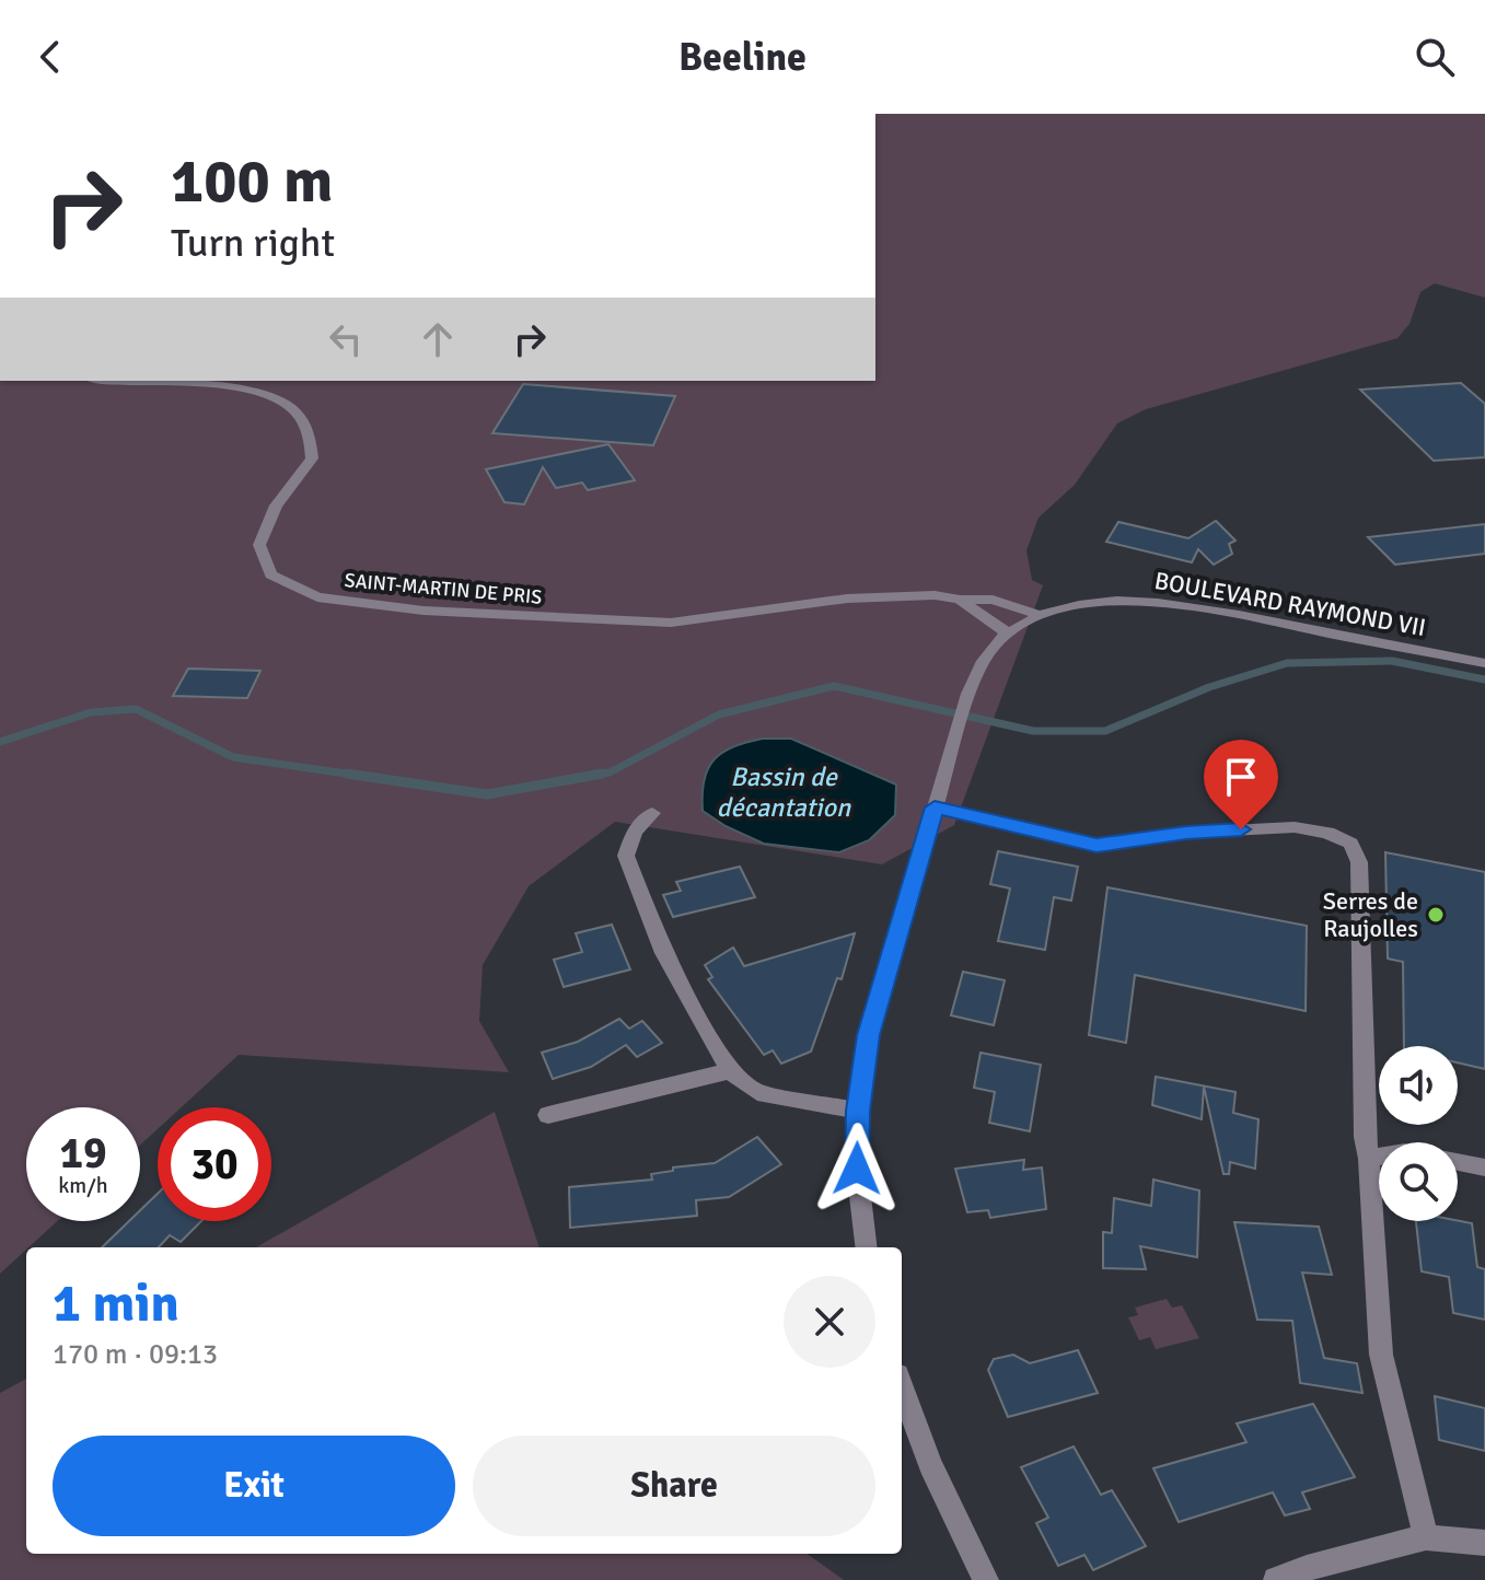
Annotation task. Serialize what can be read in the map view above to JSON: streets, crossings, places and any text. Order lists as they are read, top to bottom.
{
  "streets": {
    "street": ["SAINT-MARTIN DE PRIS", "BOULEVARD RAYMOND VII"]
  },
  "water": ["Bassin de décantation"],
  "places": ["Serres de Raujolles"],
  "page": {
    "header": "Beeline",
    "turn": ["100 m", "Turn right"],
    "speed": "19 km/h",
    "limit": "30",
    "heading": ["1 min", "170 m · 09:13"],
    "buttons": ["Exit", "Share"]
  }
}
